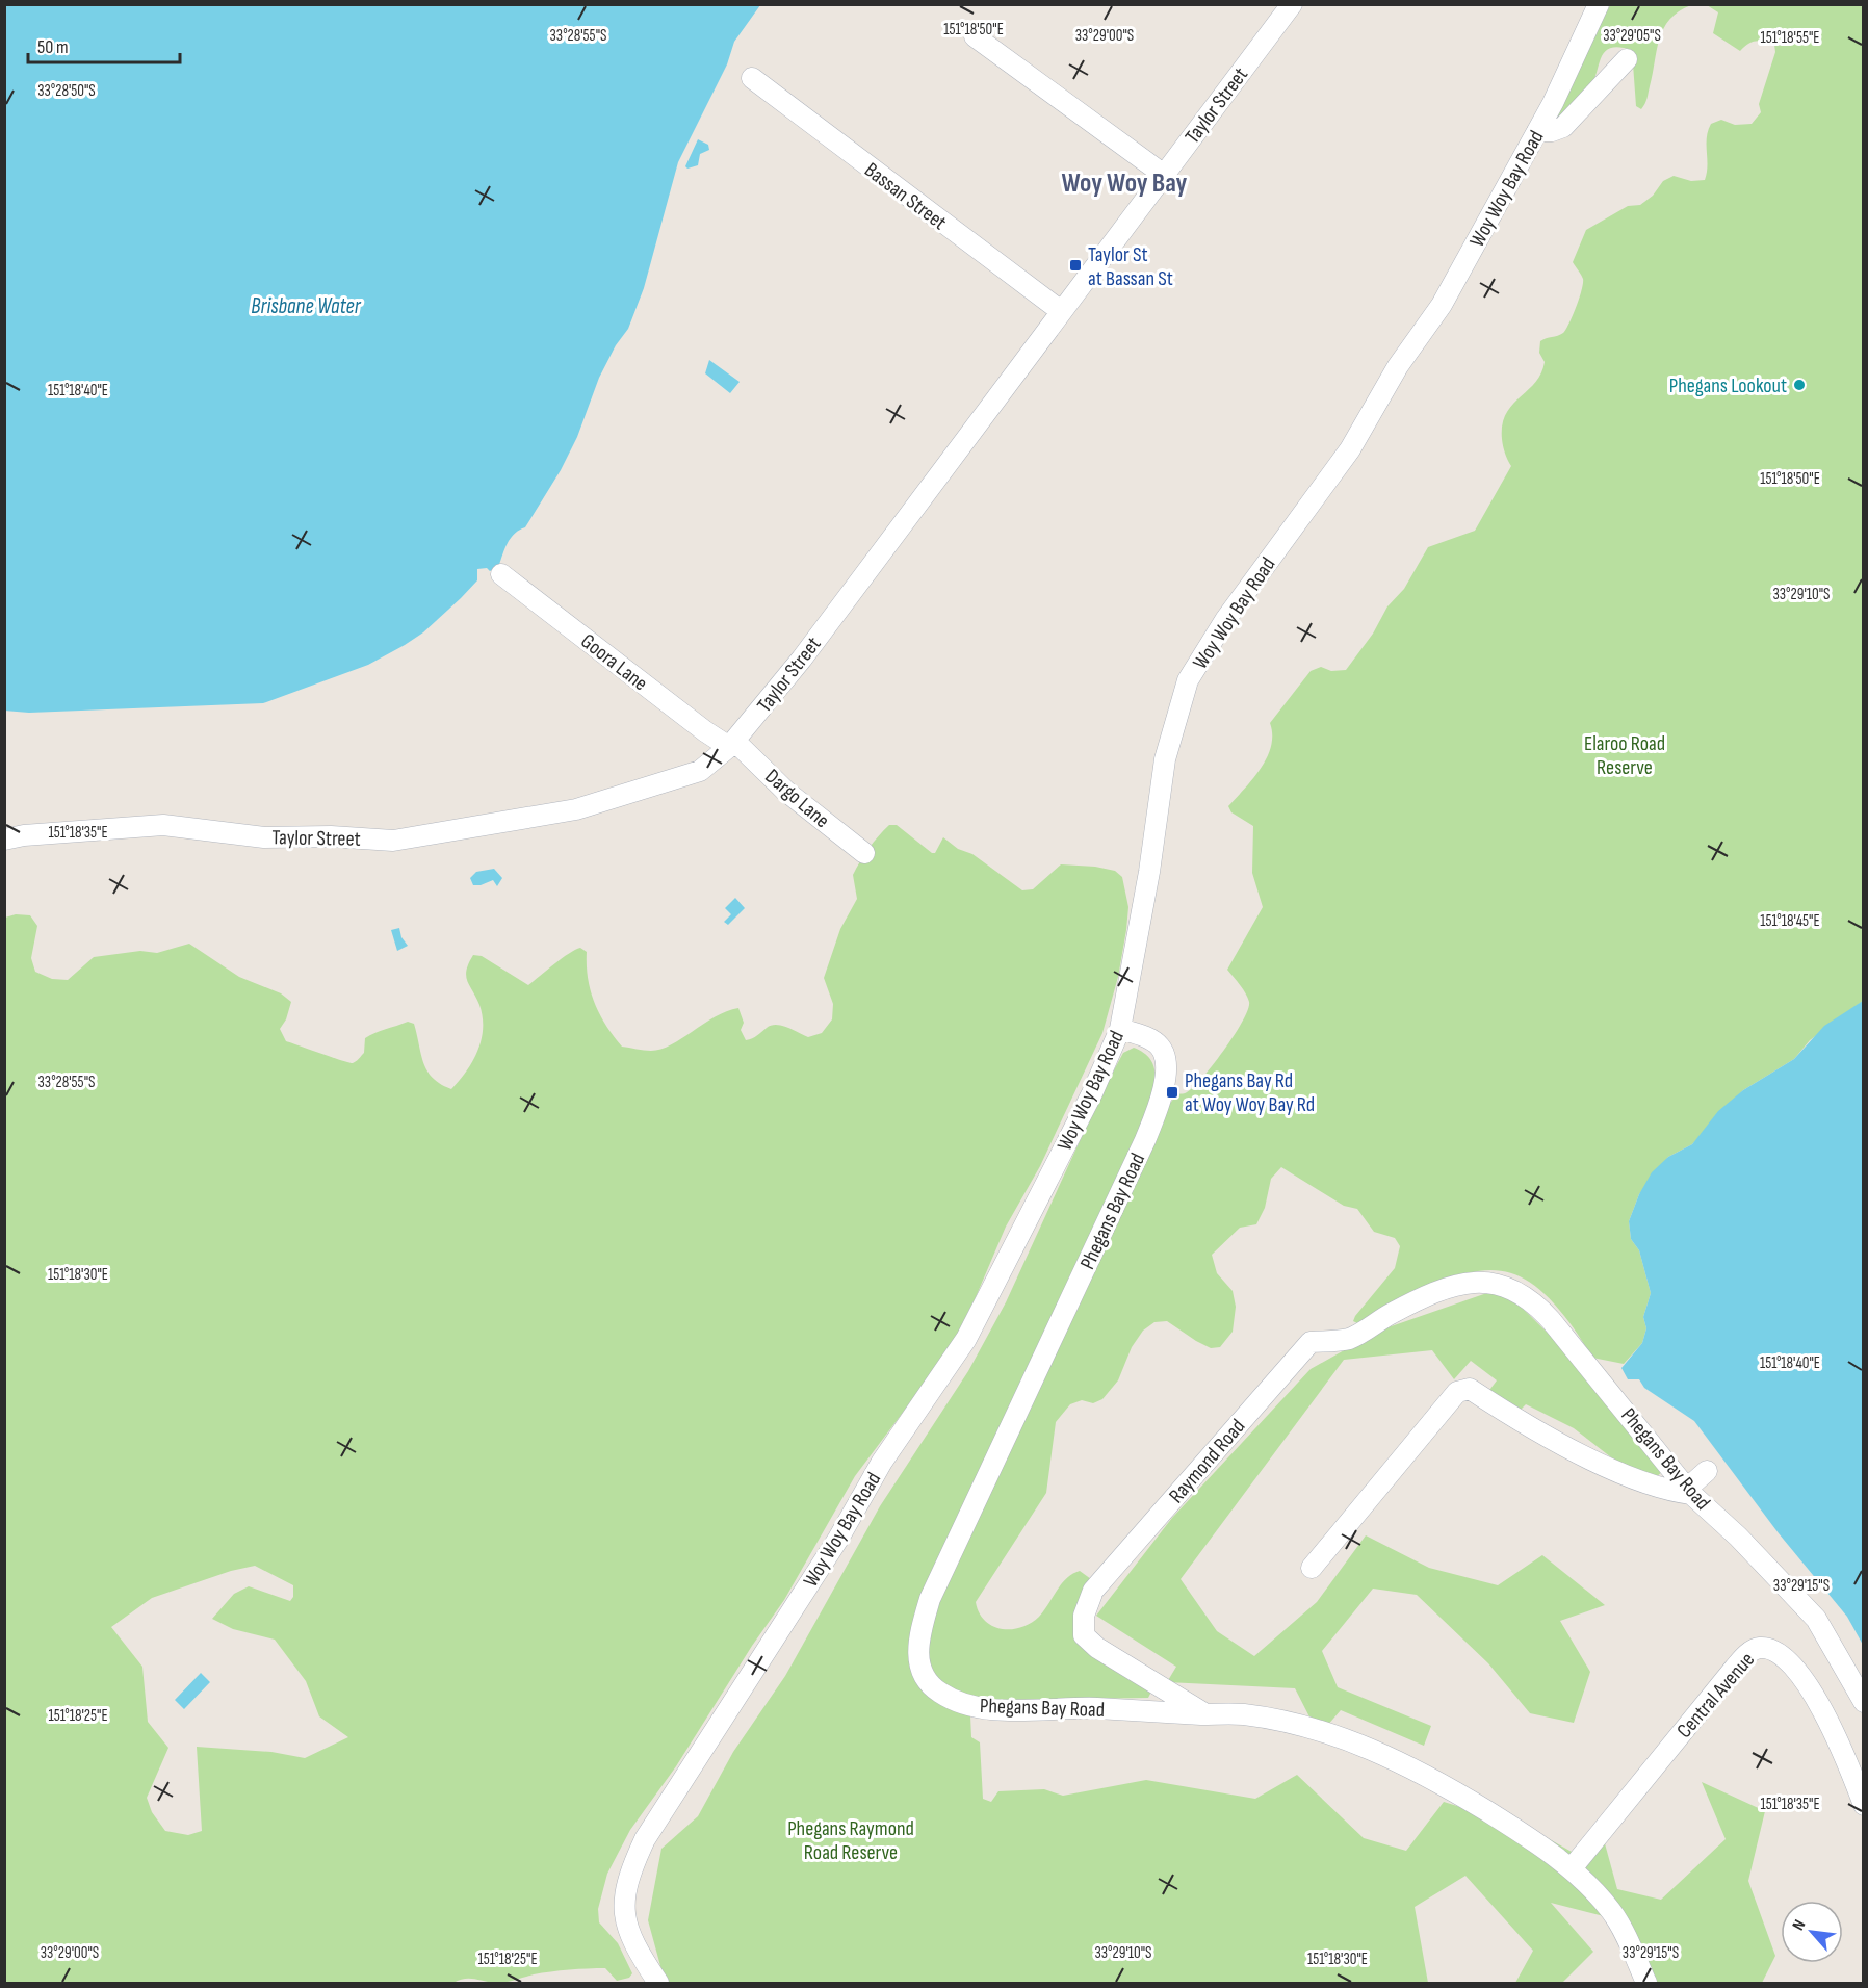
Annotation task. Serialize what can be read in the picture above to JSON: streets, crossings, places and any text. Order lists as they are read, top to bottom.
{
  "streets": {
    "street": [
      "Taylor Street",
      "Woy Woy Bay Road",
      "Bassan Street",
      "Goora Lane",
      "Dargo Lane",
      "Phegans Bay Road",
      "Raymond Road",
      "Central Avenue"
    ]
  },
  "crossings": [
    ["Taylor Street", "Bassan Street"],
    ["Taylor Street", "Goora Lane"],
    ["Taylor Street", "Dargo Lane"],
    ["Woy Woy Bay Road", "Phegans Bay Road"],
    ["Goora Lane", "Dargo Lane"],
    ["Phegans Bay Road", "Raymond Road"],
    ["Phegans Bay Road", "Central Avenue"]
  ],
  "districts": ["Woy Woy Bay"],
  "water": ["Brisbane Water"],
  "parks": ["Elaroo Road Reserve", "Phegans Raymond Road Reserve"],
  "places": {
    "transit": ["Taylor St at Bassan St", "Phegans Bay Rd at Woy Woy Bay Rd"],
    "other": ["Phegans Lookout"]
  },
  "scale_bar": "50 m",
  "north": "top left",
  "coordinates": [
    "151°18'50\"E",
    "33°28'55\"S",
    "33°29'00\"S",
    "33°29'05\"S",
    "151°18'55\"E",
    "33°28'50\"S",
    "151°18'40\"E",
    "33°29'10\"S",
    "151°18'35\"E",
    "151°18'45\"E",
    "151°18'30\"E",
    "33°29'15\"S",
    "151°18'25\"E"
  ]
}
